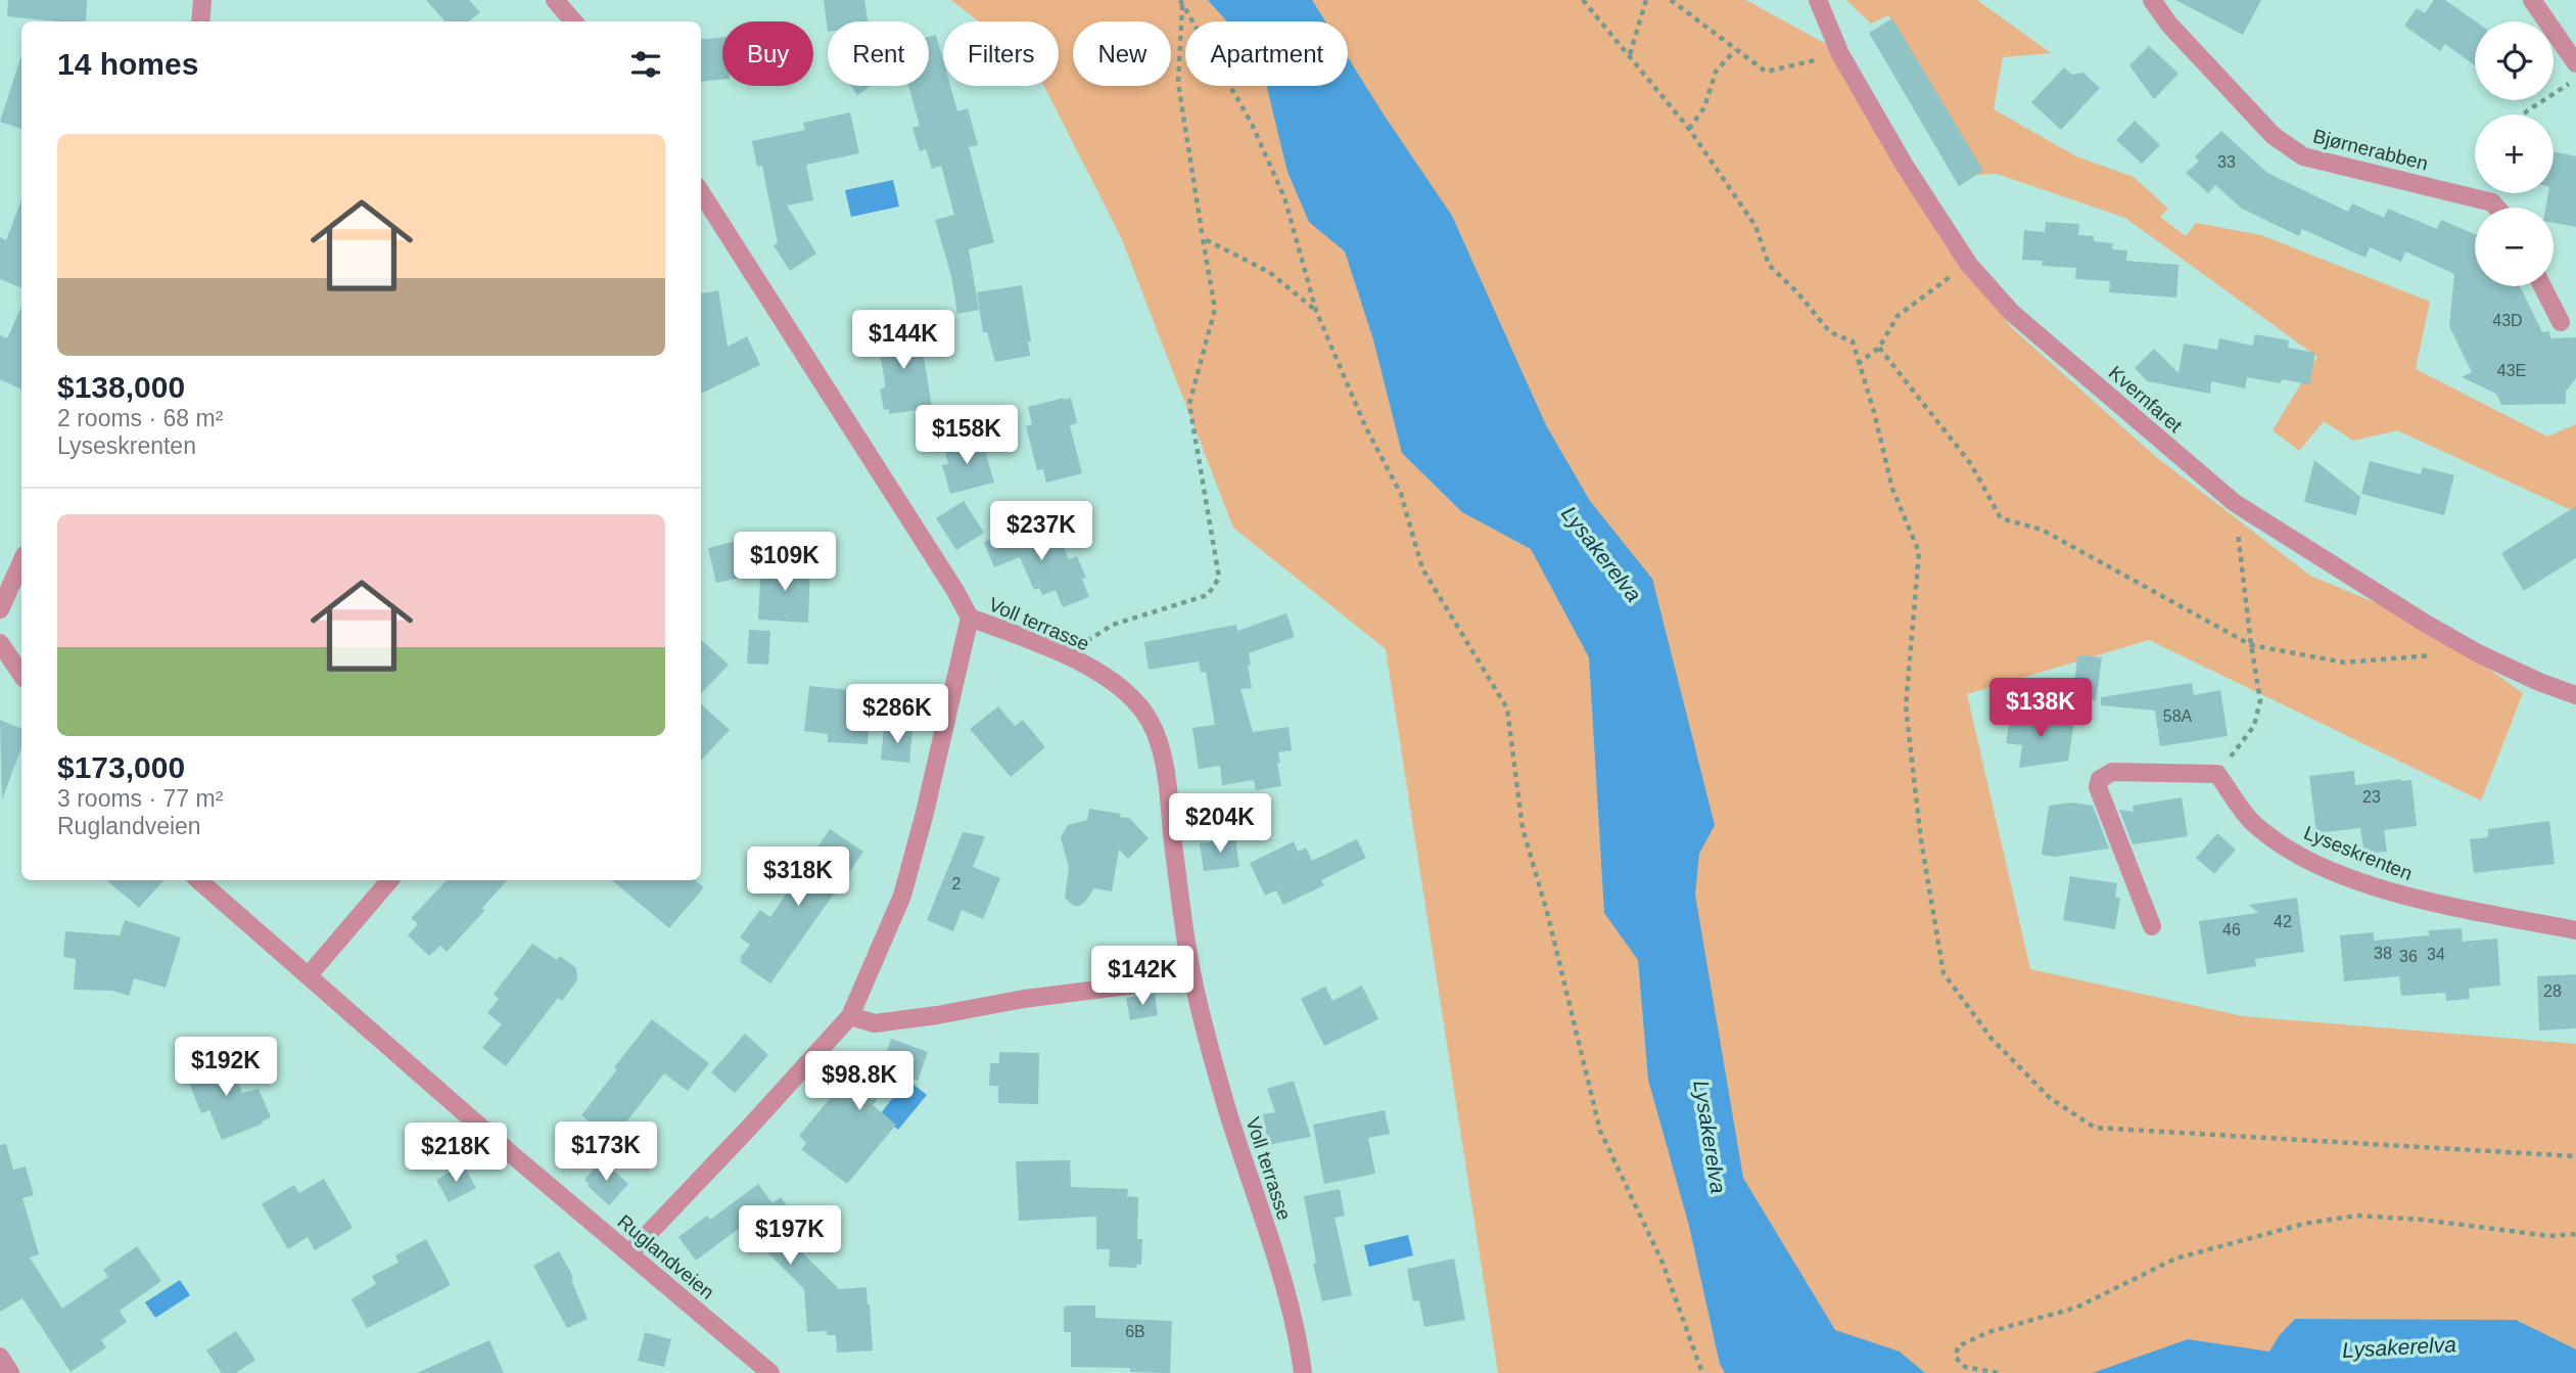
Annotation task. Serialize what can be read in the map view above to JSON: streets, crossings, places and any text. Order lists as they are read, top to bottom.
{
  "streets": {
    "street": [
      "Bjørnerabben",
      "Kvernfaret",
      "Voll terrasse",
      "Lyseskrenten",
      "Ruglandveien"
    ]
  },
  "water": ["Lysakerelva"],
  "house_numbers": [
    "33",
    "43D",
    "43E",
    "58A",
    "23",
    "2",
    "42",
    "46",
    "38",
    "34",
    "36",
    "28",
    "6B"
  ],
  "page": {
    "map_buttons": ["+", "−"],
    "chip": [
      "Buy",
      "Rent",
      "Filters",
      "New",
      "Apartment"
    ],
    "heading": "14 homes",
    "list": [
      {
        "name": "$138,000",
        "note": "2 rooms · 68 m² · Lyseskrenten"
      },
      {
        "name": "$173,000",
        "note": "3 rooms · 77 m² · Ruglandveien"
      }
    ],
    "price": [
      "$144K",
      "$158K",
      "$237K",
      "$109K",
      "$138K",
      "$286K",
      "$204K",
      "$318K",
      "$142K",
      "$192K",
      "$98.8K",
      "$173K",
      "$218K",
      "$197K"
    ]
  }
}
